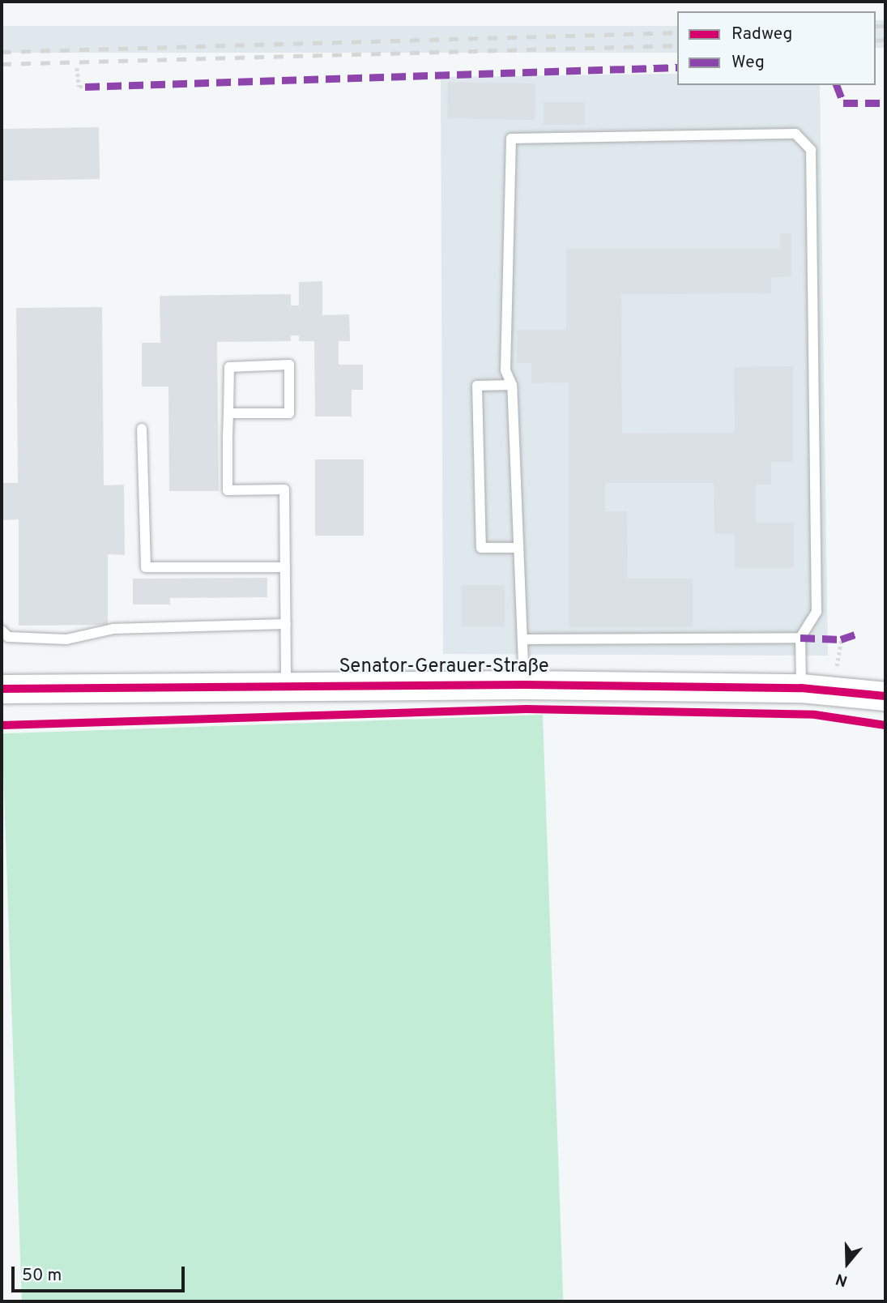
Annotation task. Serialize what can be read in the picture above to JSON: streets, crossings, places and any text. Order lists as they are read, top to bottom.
{
  "streets": {
    "street": ["Senator-Gerauer-Straße"]
  },
  "legend": ["Radweg", "Weg"],
  "scale_bar": "50 m",
  "north": "bottom"
}
